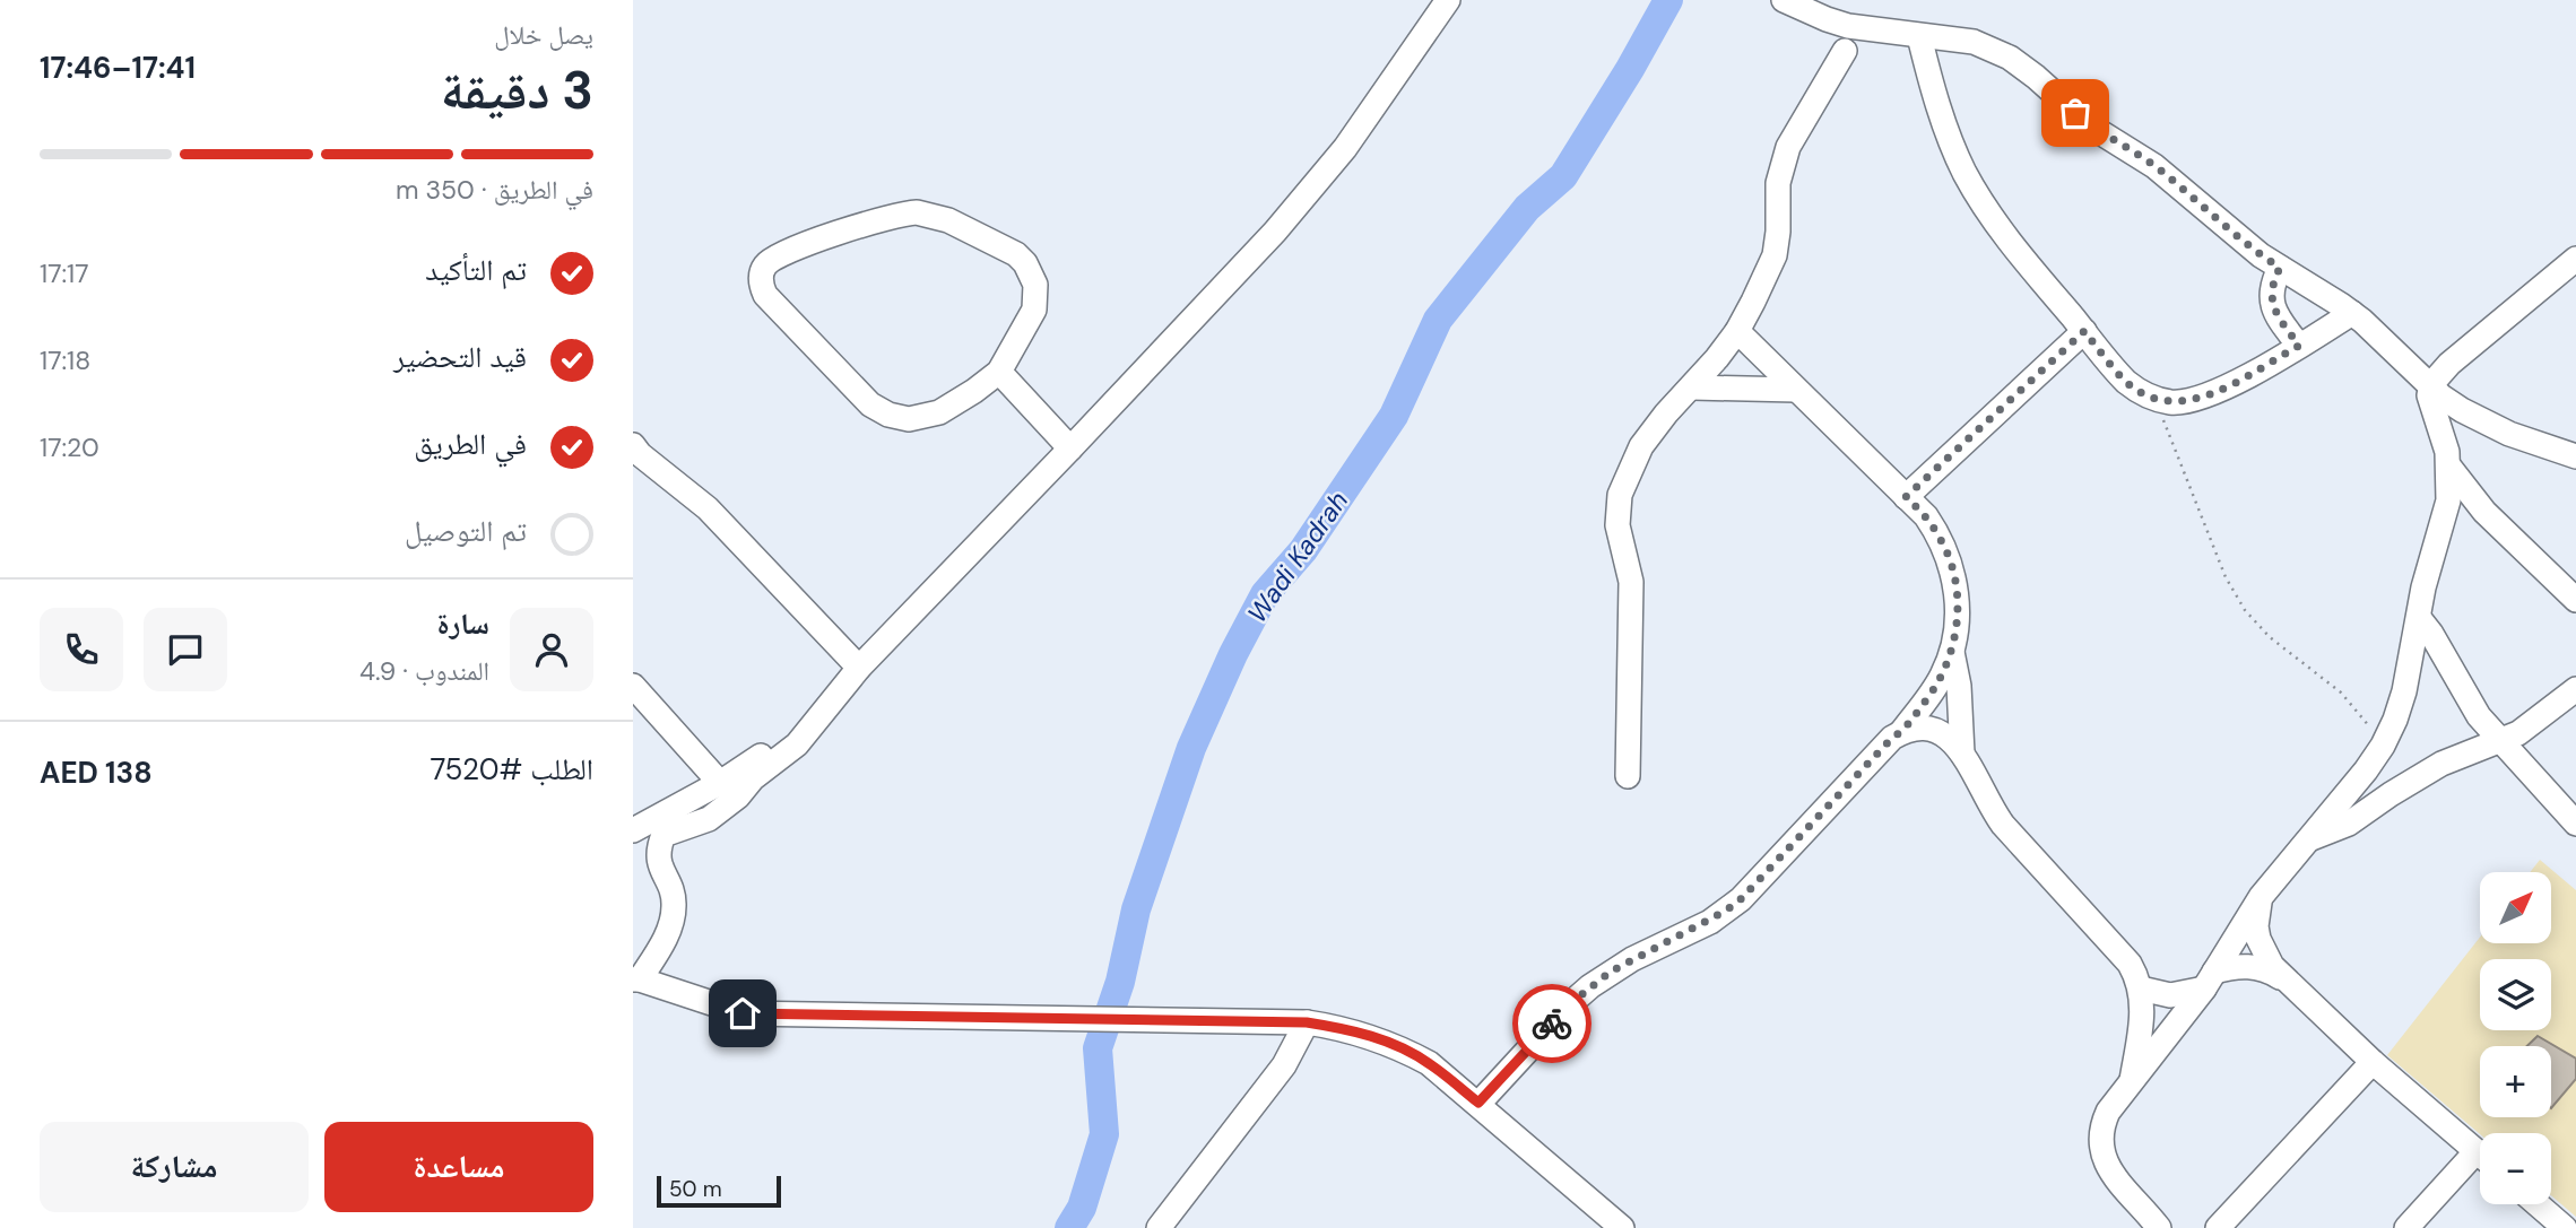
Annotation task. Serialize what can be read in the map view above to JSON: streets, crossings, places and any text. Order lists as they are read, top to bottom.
{
  "water": ["Wadi Kadrah"],
  "scale_bar": "50 m",
  "north": "top right",
  "page": {
    "heading": ["3 دقيقة", "يصل خلال", "17:41–17:46"],
    "panel": [
      "سارة",
      "المندوب · 4.9",
      "الطلب #7520",
      "AED 138"
    ],
    "bar": "في الطريق · 350 m",
    "list": [
      ["تم التأكيد", "17:17"],
      ["قيد التحضير", "17:18"],
      ["في الطريق", "17:20"],
      "تم التوصيل"
    ],
    "map_buttons": ["+", "−"],
    "buttons": ["مساعدة", "مشاركة"],
    "scale": "50 m"
  }
}
